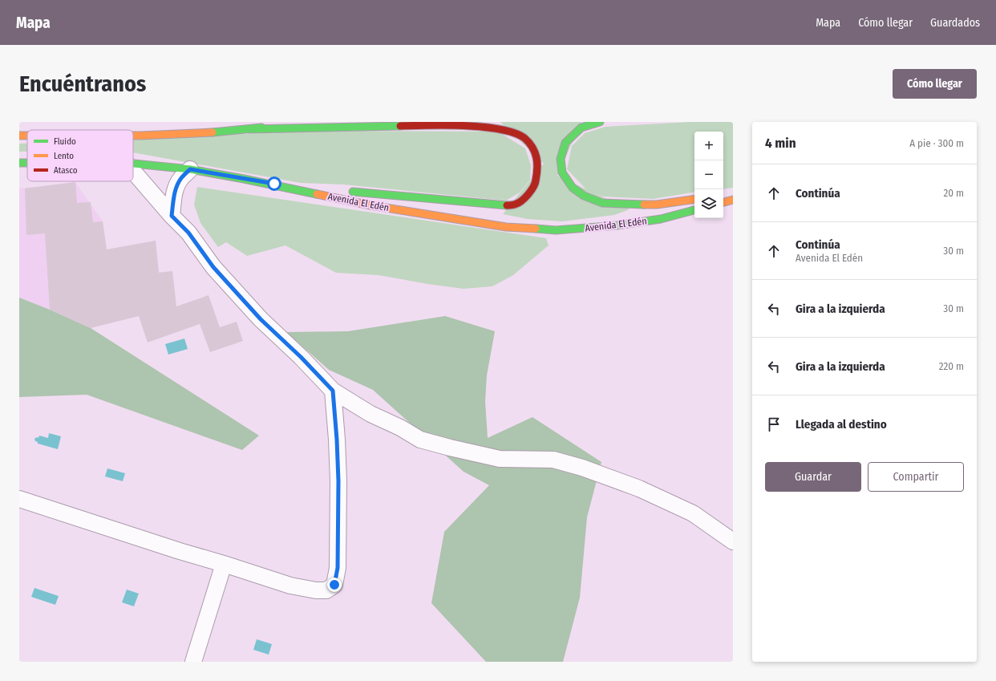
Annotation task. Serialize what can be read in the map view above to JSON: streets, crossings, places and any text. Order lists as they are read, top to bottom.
{
  "streets": {
    "main road": ["Avenida El Edén"]
  },
  "legend": ["Fluido", "Lento", "Atasco"],
  "page": {
    "header": "Mapa",
    "nav": ["Mapa", "Cómo llegar", "Guardados"],
    "buttons": [
      "Cómo llegar",
      ["Guardar", "Compartir"]
    ],
    "title": "Encuéntranos",
    "heading": ["4 min", "A pie · 300 m"],
    "map_buttons": ["+", "−"],
    "list": [
      ["Continúa", "20 m"],
      ["Continúa", "Avenida El Edén", "30 m"],
      ["Gira a la izquierda", "30 m"],
      ["Gira a la izquierda", "220 m"],
      "Llegada al destino"
    ]
  }
}
